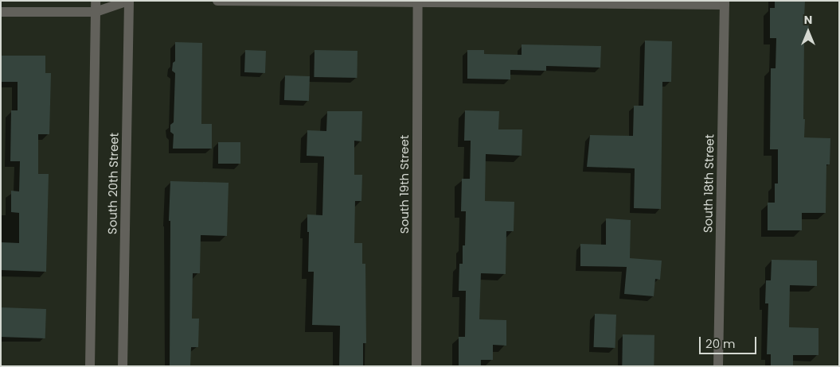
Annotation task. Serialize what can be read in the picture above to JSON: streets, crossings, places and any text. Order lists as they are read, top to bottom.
{
  "streets": {
    "street": ["South 20th Street", "South 18th Street", "South 19th Street"]
  },
  "scale_bar": "20 m",
  "north": "top"
}
